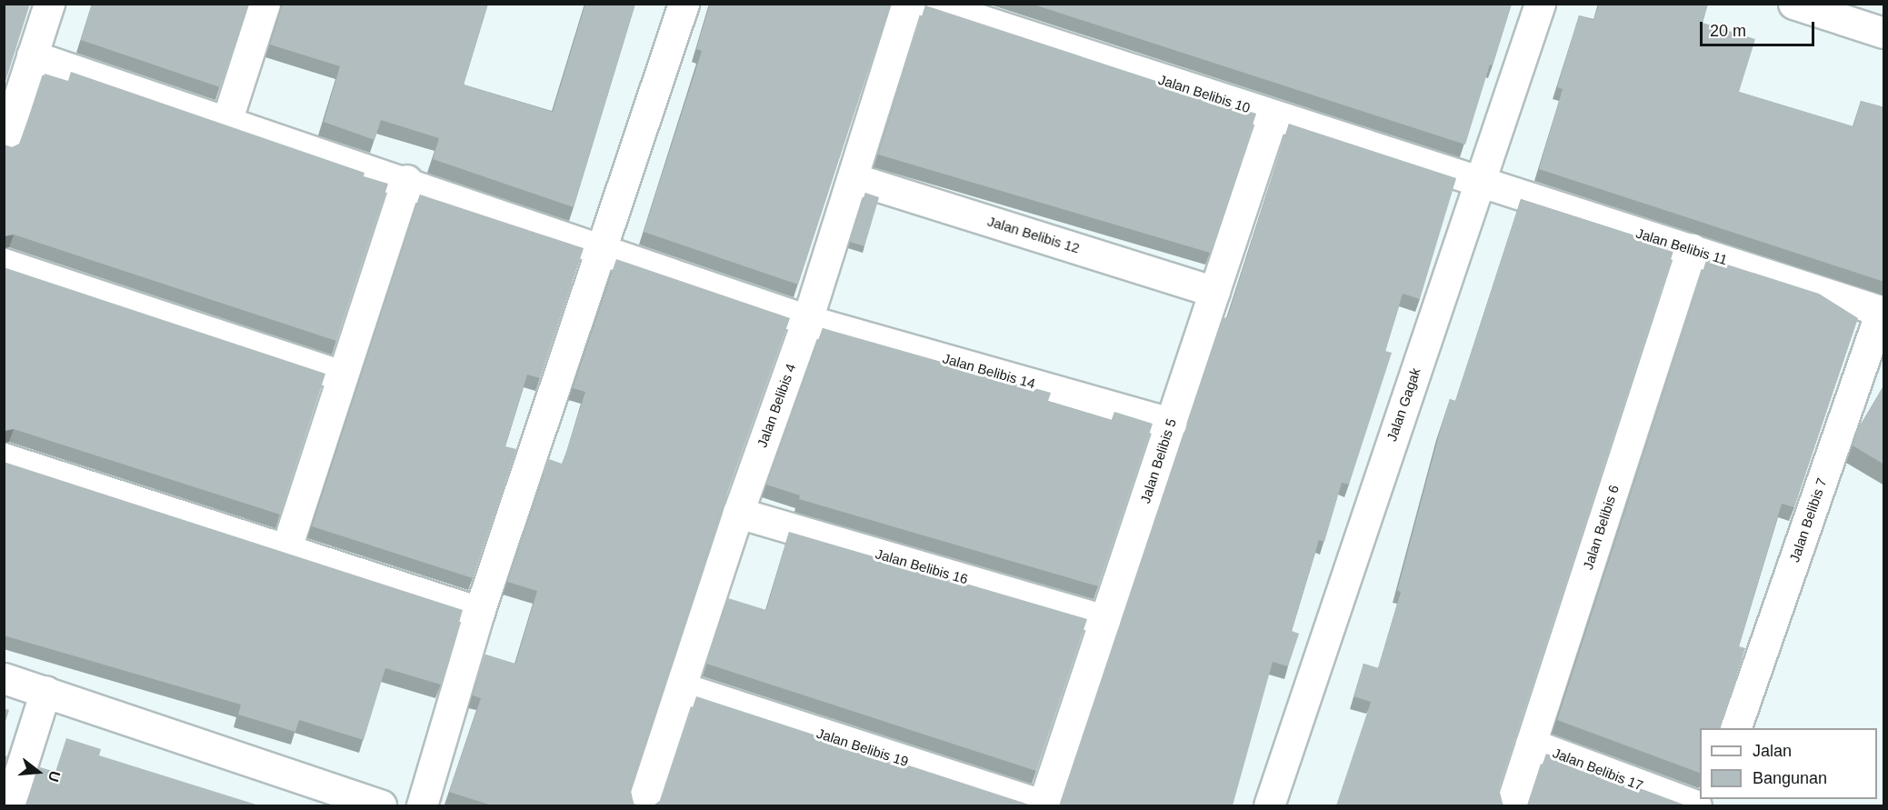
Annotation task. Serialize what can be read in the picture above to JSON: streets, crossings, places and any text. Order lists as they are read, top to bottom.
{
  "streets": {
    "street": [
      "Jalan Belibis 10",
      "Jalan Belibis 12",
      "Jalan Belibis 11",
      "Jalan Belibis 14",
      "Jalan Gagak",
      "Jalan Belibis 4",
      "Jalan Belibis 5",
      "Jalan Belibis 7",
      "Jalan Belibis 6",
      "Jalan Belibis 16",
      "Jalan Belibis 19",
      "Jalan Belibis 17"
    ]
  },
  "crossings": [
    ["Jalan Belibis 10", "Jalan Belibis 11"],
    ["Jalan Belibis 10", "Jalan Gagak"],
    ["Jalan Belibis 10", "Jalan Belibis 5"],
    ["Jalan Belibis 12", "Jalan Belibis 4"],
    ["Jalan Belibis 12", "Jalan Belibis 5"],
    ["Jalan Belibis 11", "Jalan Gagak"],
    ["Jalan Belibis 11", "Jalan Belibis 7"],
    ["Jalan Belibis 11", "Jalan Belibis 6"],
    ["Jalan Belibis 14", "Jalan Belibis 4"],
    ["Jalan Belibis 14", "Jalan Belibis 5"],
    ["Jalan Belibis 4", "Jalan Belibis 16"],
    ["Jalan Belibis 4", "Jalan Belibis 19"],
    ["Jalan Belibis 5", "Jalan Belibis 16"],
    ["Jalan Belibis 5", "Jalan Belibis 19"],
    ["Jalan Belibis 6", "Jalan Belibis 17"]
  ],
  "legend": ["Jalan", "Bangunan"],
  "scale_bar": "20 m",
  "north": "right"
}
